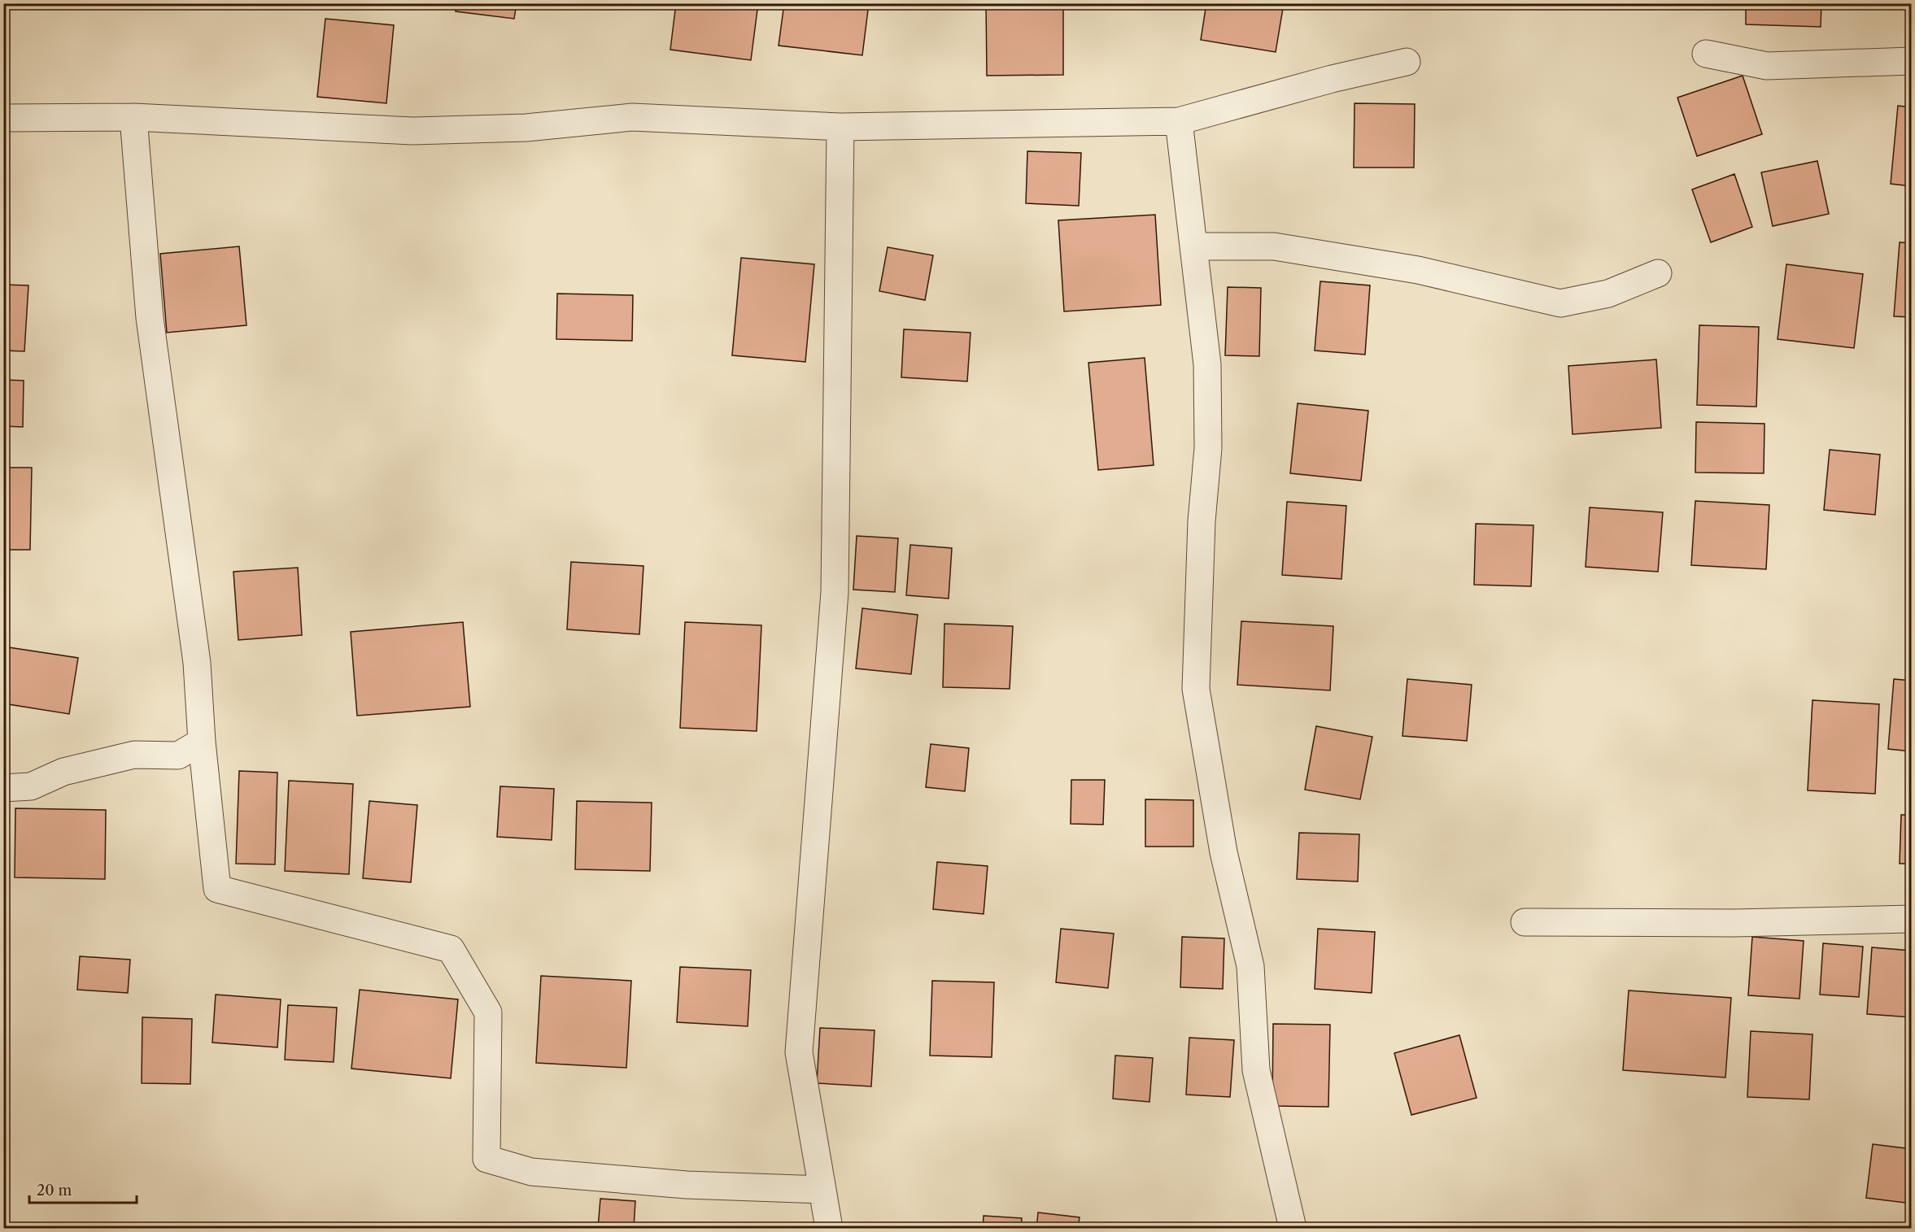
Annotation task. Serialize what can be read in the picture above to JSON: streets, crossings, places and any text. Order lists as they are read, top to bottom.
{
  "scale_bar": "20 m"
}
